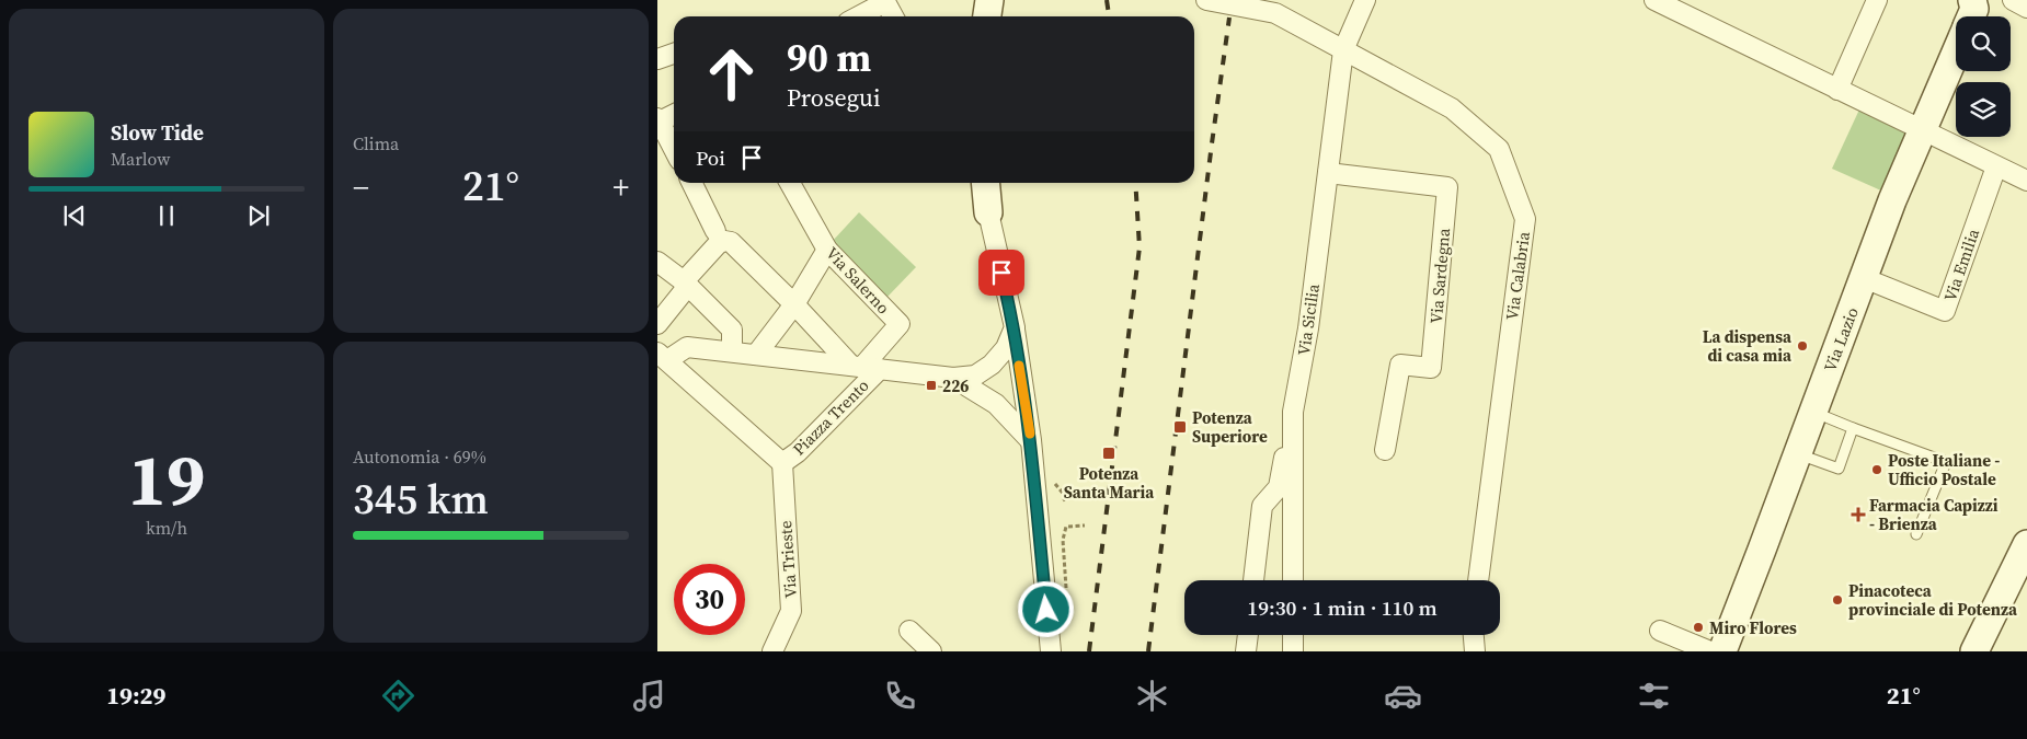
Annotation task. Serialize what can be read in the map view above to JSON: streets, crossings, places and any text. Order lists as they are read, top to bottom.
{
  "streets": {
    "main road": ["Via Lazio"],
    "street": [
      "Via Emilia",
      "Via Sardegna",
      "Via Calabria",
      "Via Salerno",
      "Via Sicilia",
      "Piazza Trento",
      "Via Trieste"
    ]
  },
  "crossings": [
    ["Via Emilia", "Via Lazio"],
    ["Via Sardegna", "Via Sicilia"],
    ["Via Calabria", "Via Sicilia"],
    ["Via Salerno", "Piazza Trento"],
    ["Piazza Trento", "Via Trieste"]
  ],
  "places": {
    "other": [
      "La dispensa di casa mia",
      "Poste Italiane - Ufficio Postale",
      "Pinacoteca provinciale di Potenza",
      "Miro Flores"
    ],
    "transit": ["226", "Potenza Superiore", "Potenza Santa Maria"],
    "health": ["Farmacia Capizzi - Brienza"]
  },
  "page": {
    "tile": [
      "Clima",
      ["19", "km/h"],
      ["Autonomia · 69%", "345 km"]
    ],
    "turn": ["90 m", "Prosegui"],
    "song": ["Slow Tide", "Marlow"],
    "then": "Poi",
    "heat": ["−", "21°", "+"],
    "limit": "30",
    "trip": "19:30 · 1 min · 110 m",
    "tabs": ["19:29", "21°"]
  }
}
